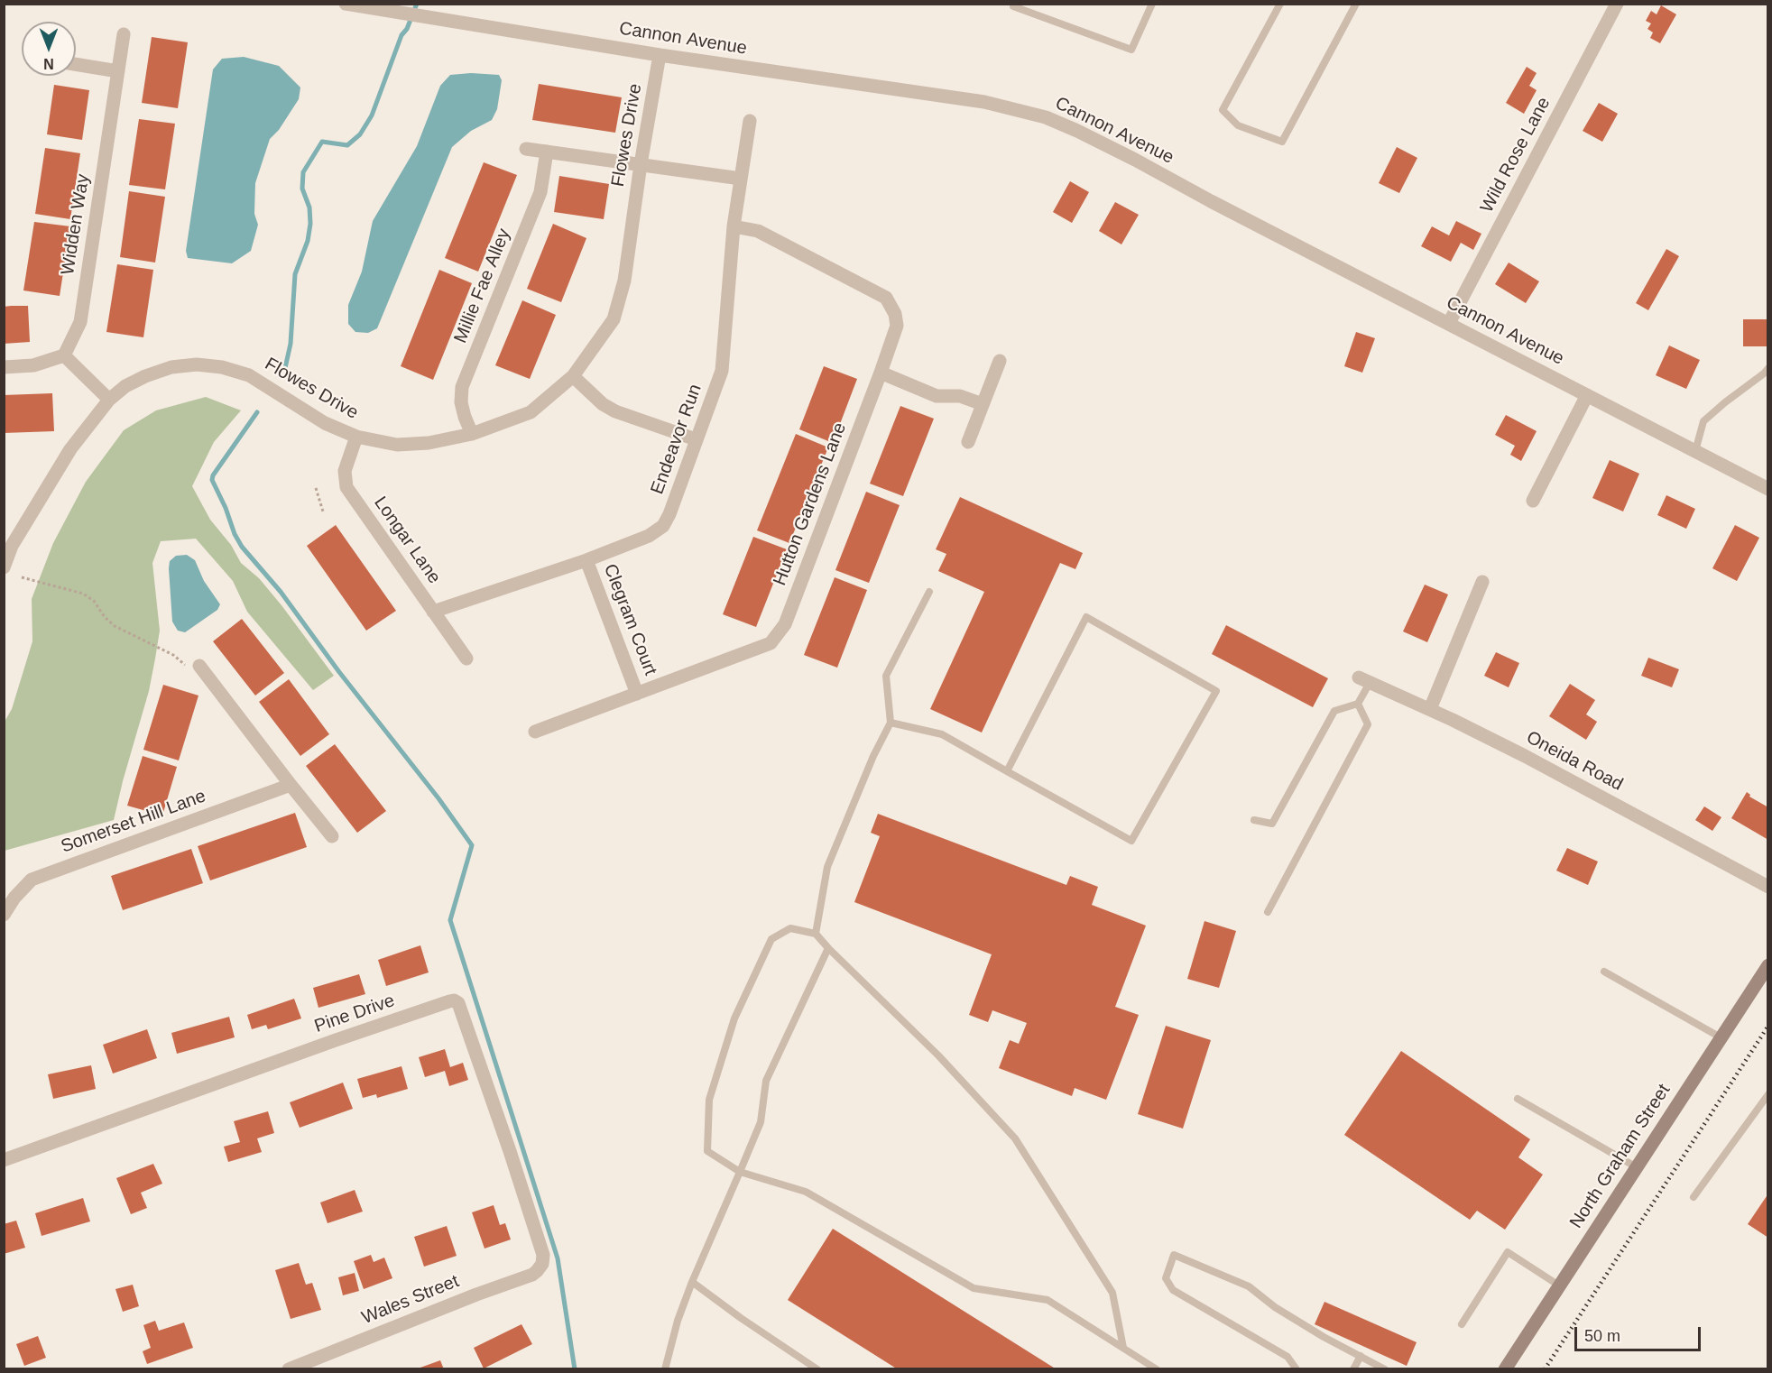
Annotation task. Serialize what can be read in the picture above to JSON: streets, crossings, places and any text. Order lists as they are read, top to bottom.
{
  "streets": {
    "main road": ["North Graham Street"],
    "street": [
      "Cannon Avenue",
      "Flowes Drive",
      "Wild Rose Lane",
      "Widden Way",
      "Millie Fae Alley",
      "Endeavor Run",
      "Hutton Gardens Lane",
      "Longar Lane",
      "Clegram Court",
      "Oneida Road",
      "Somerset Hill Lane",
      "Pine Drive",
      "Wales Street"
    ]
  },
  "crossings": [
    ["Cannon Avenue", "Flowes Drive"],
    ["Cannon Avenue", "Wild Rose Lane"],
    ["Flowes Drive", "Millie Fae Alley"],
    ["Flowes Drive", "Longar Lane"],
    ["Endeavor Run", "Hutton Gardens Lane"],
    ["Endeavor Run", "Longar Lane"],
    ["Endeavor Run", "Clegram Court"],
    ["Hutton Gardens Lane", "Clegram Court"],
    ["Pine Drive", "Wales Street"]
  ],
  "scale_bar": "50 m",
  "north": "bottom"
}
